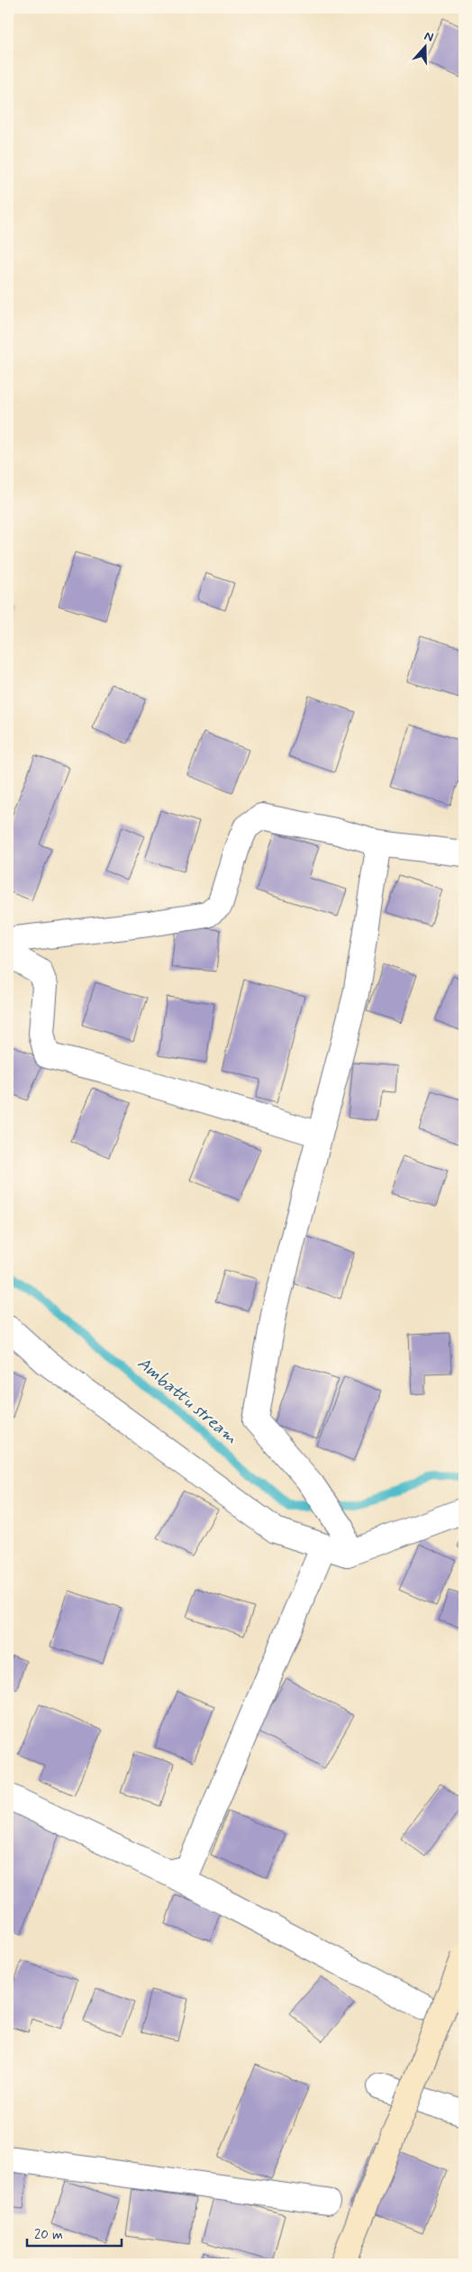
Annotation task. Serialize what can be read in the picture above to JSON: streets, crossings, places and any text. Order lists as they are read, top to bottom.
{
  "water": ["Ambattu stream"],
  "scale_bar": "20 m",
  "north": "top"
}
